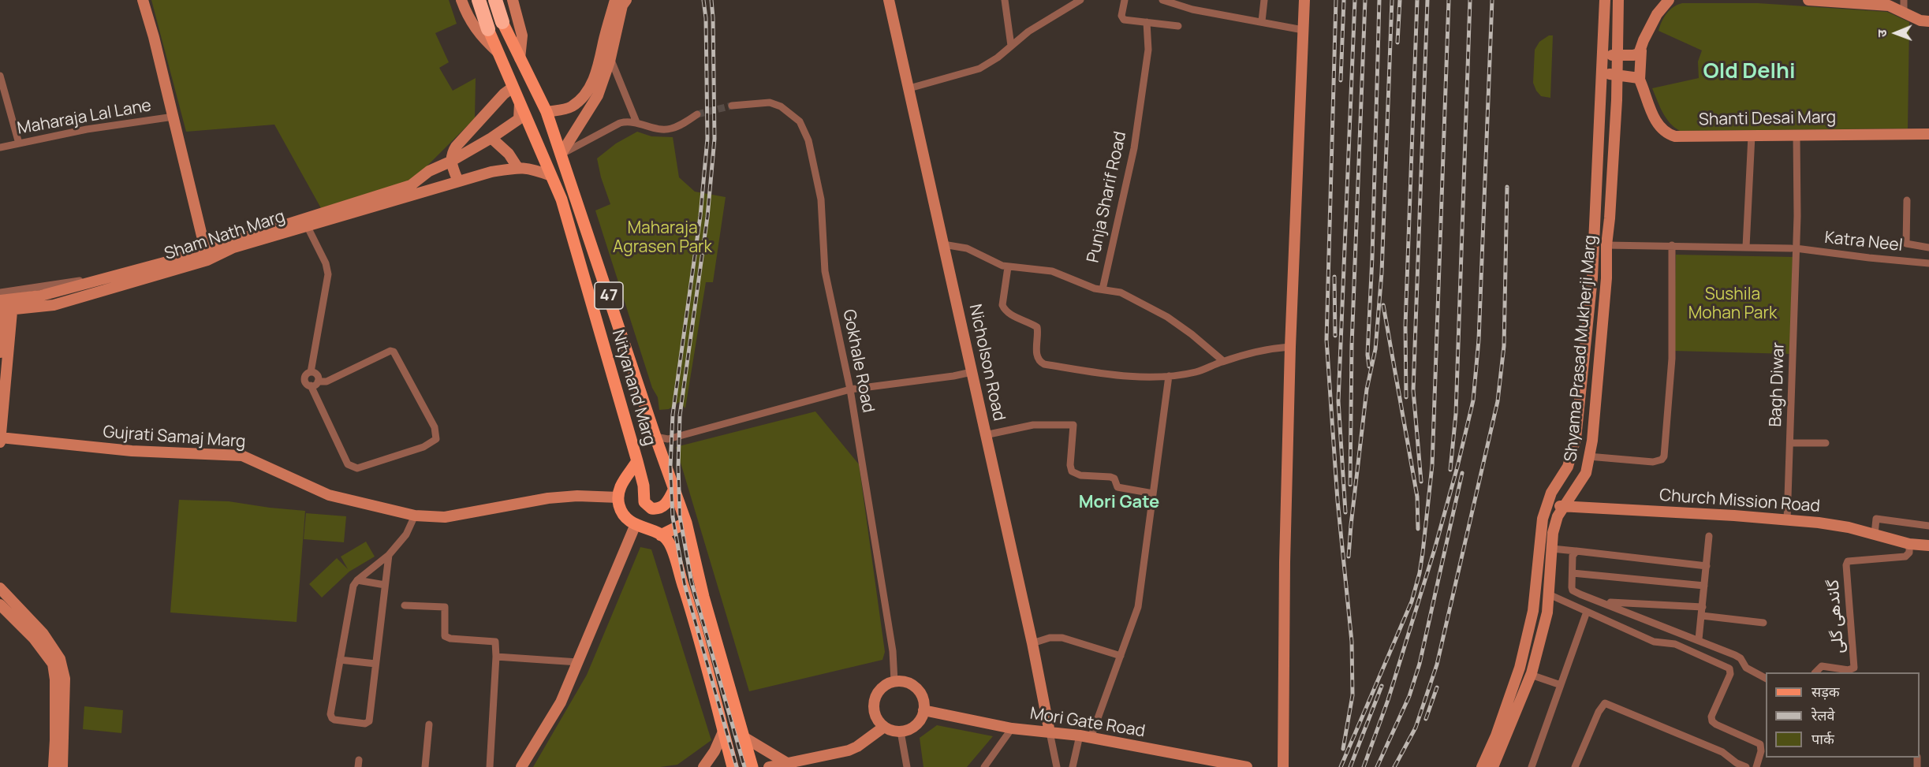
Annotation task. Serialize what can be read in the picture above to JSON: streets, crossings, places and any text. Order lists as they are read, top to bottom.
{
  "streets": {
    "main road": ["47", "Nityanand Marg"],
    "street": [
      "Maharaja Lal Lane",
      "Shanti Desai Marg",
      "Punja Sharif Road",
      "Sham Nath Marg",
      "Katra Neel",
      "Shyama Prasad Mukherji Marg",
      "Gokhale Road",
      "Nicholson Road",
      "Bagh Diwar",
      "Gujrati Samaj Marg",
      "Church Mission Road",
      "گاندھی گلی",
      "Mori Gate Road"
    ]
  },
  "crossings": [
    ["Shanti Desai Marg", "Bagh Diwar"],
    ["Sham Nath Marg", "Nityanand Marg"],
    ["Katra Neel", "Shyama Prasad Mukherji Marg"],
    ["Katra Neel", "Bagh Diwar"],
    ["Shyama Prasad Mukherji Marg", "Church Mission Road"],
    ["Gokhale Road", "Mori Gate Road"],
    ["Nicholson Road", "Mori Gate Road"],
    ["Bagh Diwar", "Church Mission Road"],
    ["Nityanand Marg", "Gujrati Samaj Marg"],
    ["Church Mission Road", "گاندھی گلی"]
  ],
  "districts": ["Old Delhi", "Mori Gate"],
  "parks": ["Maharaja Agrasen Park", "Sushila Mohan Park"],
  "legend": ["सड़क", "रेलवे", "पार्क"],
  "north": "left"
}
